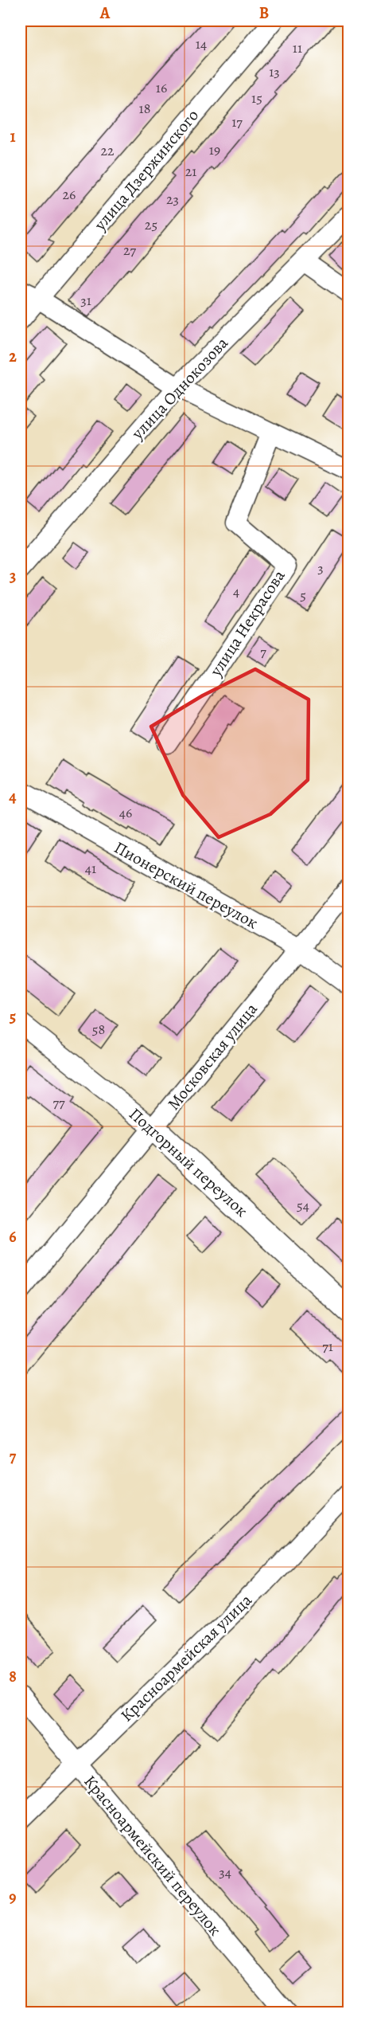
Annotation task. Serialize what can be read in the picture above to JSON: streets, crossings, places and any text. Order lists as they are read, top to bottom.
{
  "streets": {
    "main road": ["Подгорный переулок"],
    "street": [
      "улица Дзержинского",
      "улица Однокозова",
      "улица Некрасова",
      "Пионерский переулок",
      "Московская улица",
      "Красноармейская улица",
      "Красноармейский переулок"
    ]
  },
  "crossings": [
    ["Пионерский переулок", "Московская улица"],
    ["Московская улица", "Подгорный переулок"],
    ["Красноармейская улица", "Красноармейский переулок"]
  ],
  "house_numbers": [
    "14",
    "11",
    "13",
    "16",
    "15",
    "18",
    "17",
    "19",
    "22",
    "21",
    "26",
    "23",
    "25",
    "27",
    "31",
    "3",
    "4",
    "5",
    "7",
    "46",
    "41",
    "58",
    "77",
    "54",
    "71",
    "34"
  ],
  "grid": {
    "columns": ["A", "B"],
    "rows": [
      "1",
      "2",
      "3",
      "4",
      "5",
      "6",
      "7",
      "8",
      "9"
    ]
  }
}
